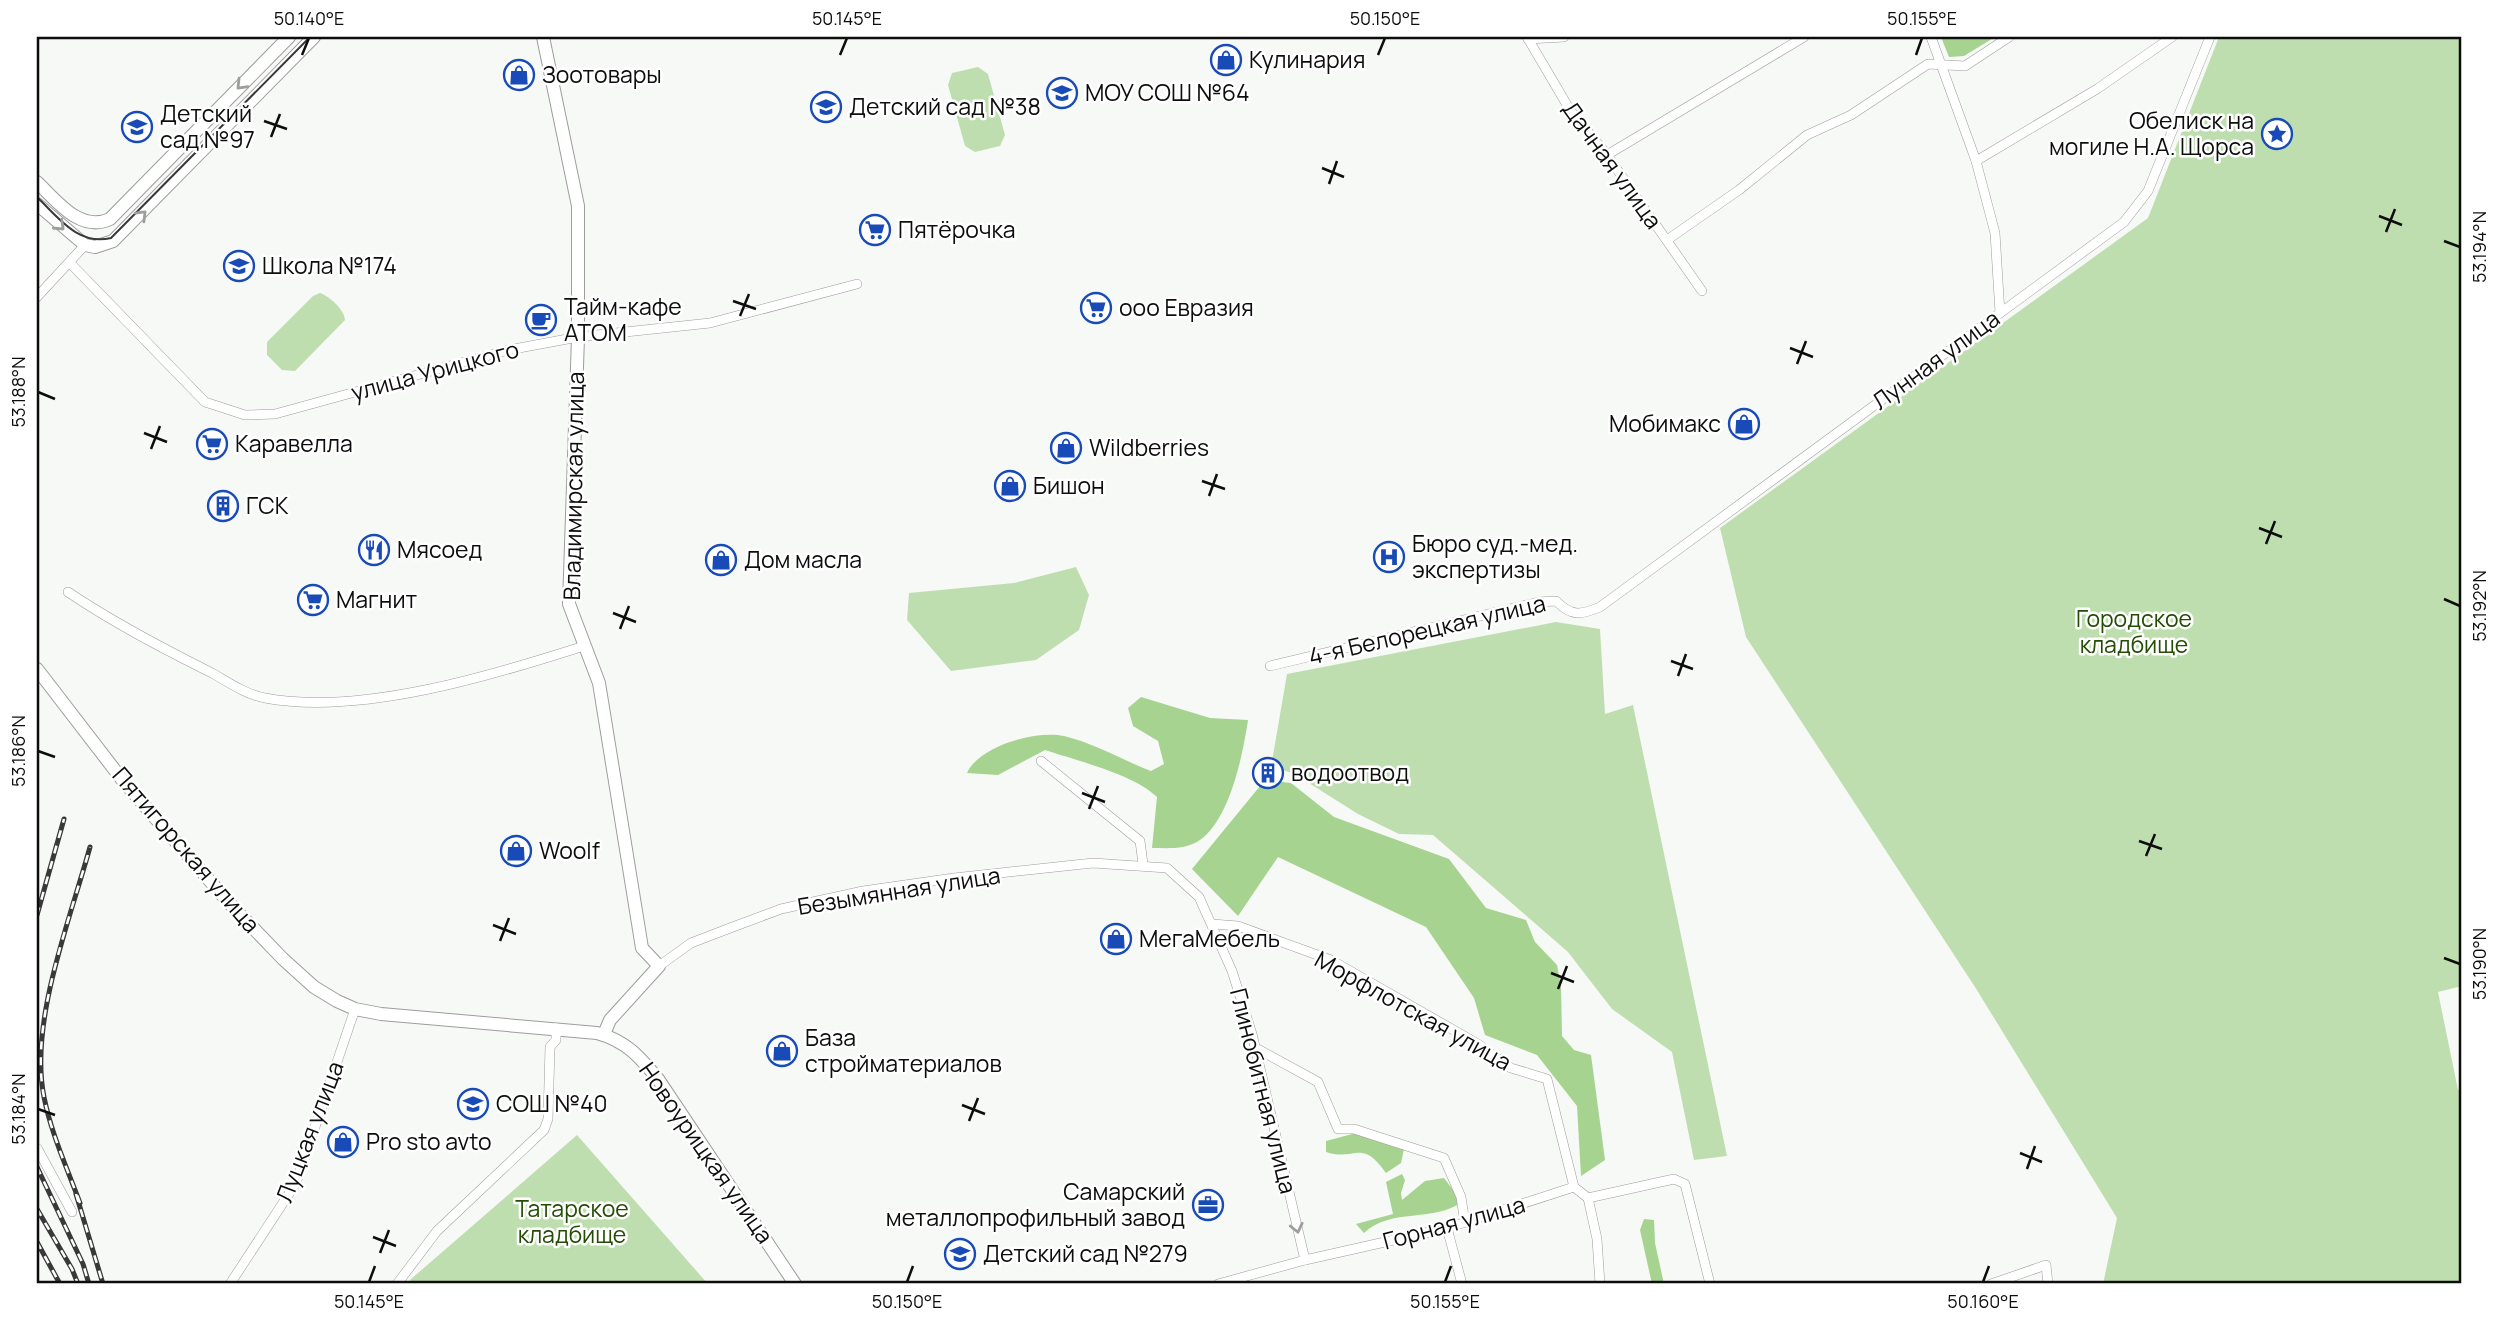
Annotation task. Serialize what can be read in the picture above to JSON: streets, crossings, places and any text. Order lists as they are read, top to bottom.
{
  "streets": {
    "main road": [
      "Владимирская улица",
      "Пятигорская улица",
      "Безымянная улица",
      "Новоурицкая улица"
    ],
    "street": [
      "Дачная улица",
      "Лунная улица",
      "улица Урицкого",
      "4-я Белорецкая улица",
      "Морфлотская улица",
      "Глинобитная улица",
      "Луцкая улица",
      "Горная улица"
    ]
  },
  "crossings": [
    ["Лунная улица", "4-я Белорецкая улица"],
    ["улица Урицкого", "Владимирская улица"],
    ["Владимирская улица", "Безымянная улица"],
    ["Пятигорская улица", "Луцкая улица"],
    ["Пятигорская улица", "Новоурицкая улица"],
    ["Безымянная улица", "Морфлотская улица"],
    ["Безымянная улица", "Глинобитная улица"],
    ["Безымянная улица", "Новоурицкая улица"],
    ["Морфлотская улица", "Глинобитная улица"],
    ["Морфлотская улица", "Горная улица"],
    ["Глинобитная улица", "Горная улица"],
    ["Луцкая улица", "Новоурицкая улица"]
  ],
  "one_way": ["Глинобитная улица"],
  "parks": ["Городское кладбище", "Татарское кладбище"],
  "places": {
    "shop": [
      "Кулинария",
      "Зоотовары",
      "Мобимакс",
      "Wildberries",
      "Бишон",
      "Дом масла",
      "Woolf",
      "МегаМебель",
      "База стройматериалов",
      "Pro sto avto"
    ],
    "school or university": [
      "МОУ СОШ №64",
      "Детский сад №38",
      "Детский сад №97",
      "Школа №174",
      "СОШ №40",
      "Детский сад №279"
    ],
    "place": ["Обелиск на могиле Н.А. Щорса"],
    "supermarket": [
      "Пятёрочка",
      "ооо Евразия",
      "Каравелла",
      "Магнит"
    ],
    "cafe": ["Тайм-кафе АТОМ"],
    "building": ["ГСК", "водоотвод"],
    "restaurant": ["Мясоед"],
    "hospital": ["Бюро суд.-мед. экспертизы"],
    "office": ["Самарский металлопрофильный завод"]
  },
  "coordinates": [
    "50.140°E",
    "50.145°E",
    "50.150°E",
    "50.155°E",
    "53.194°N",
    "53.188°N",
    "53.192°N",
    "53.186°N",
    "53.190°N",
    "53.184°N",
    "50.160°E"
  ]
}
